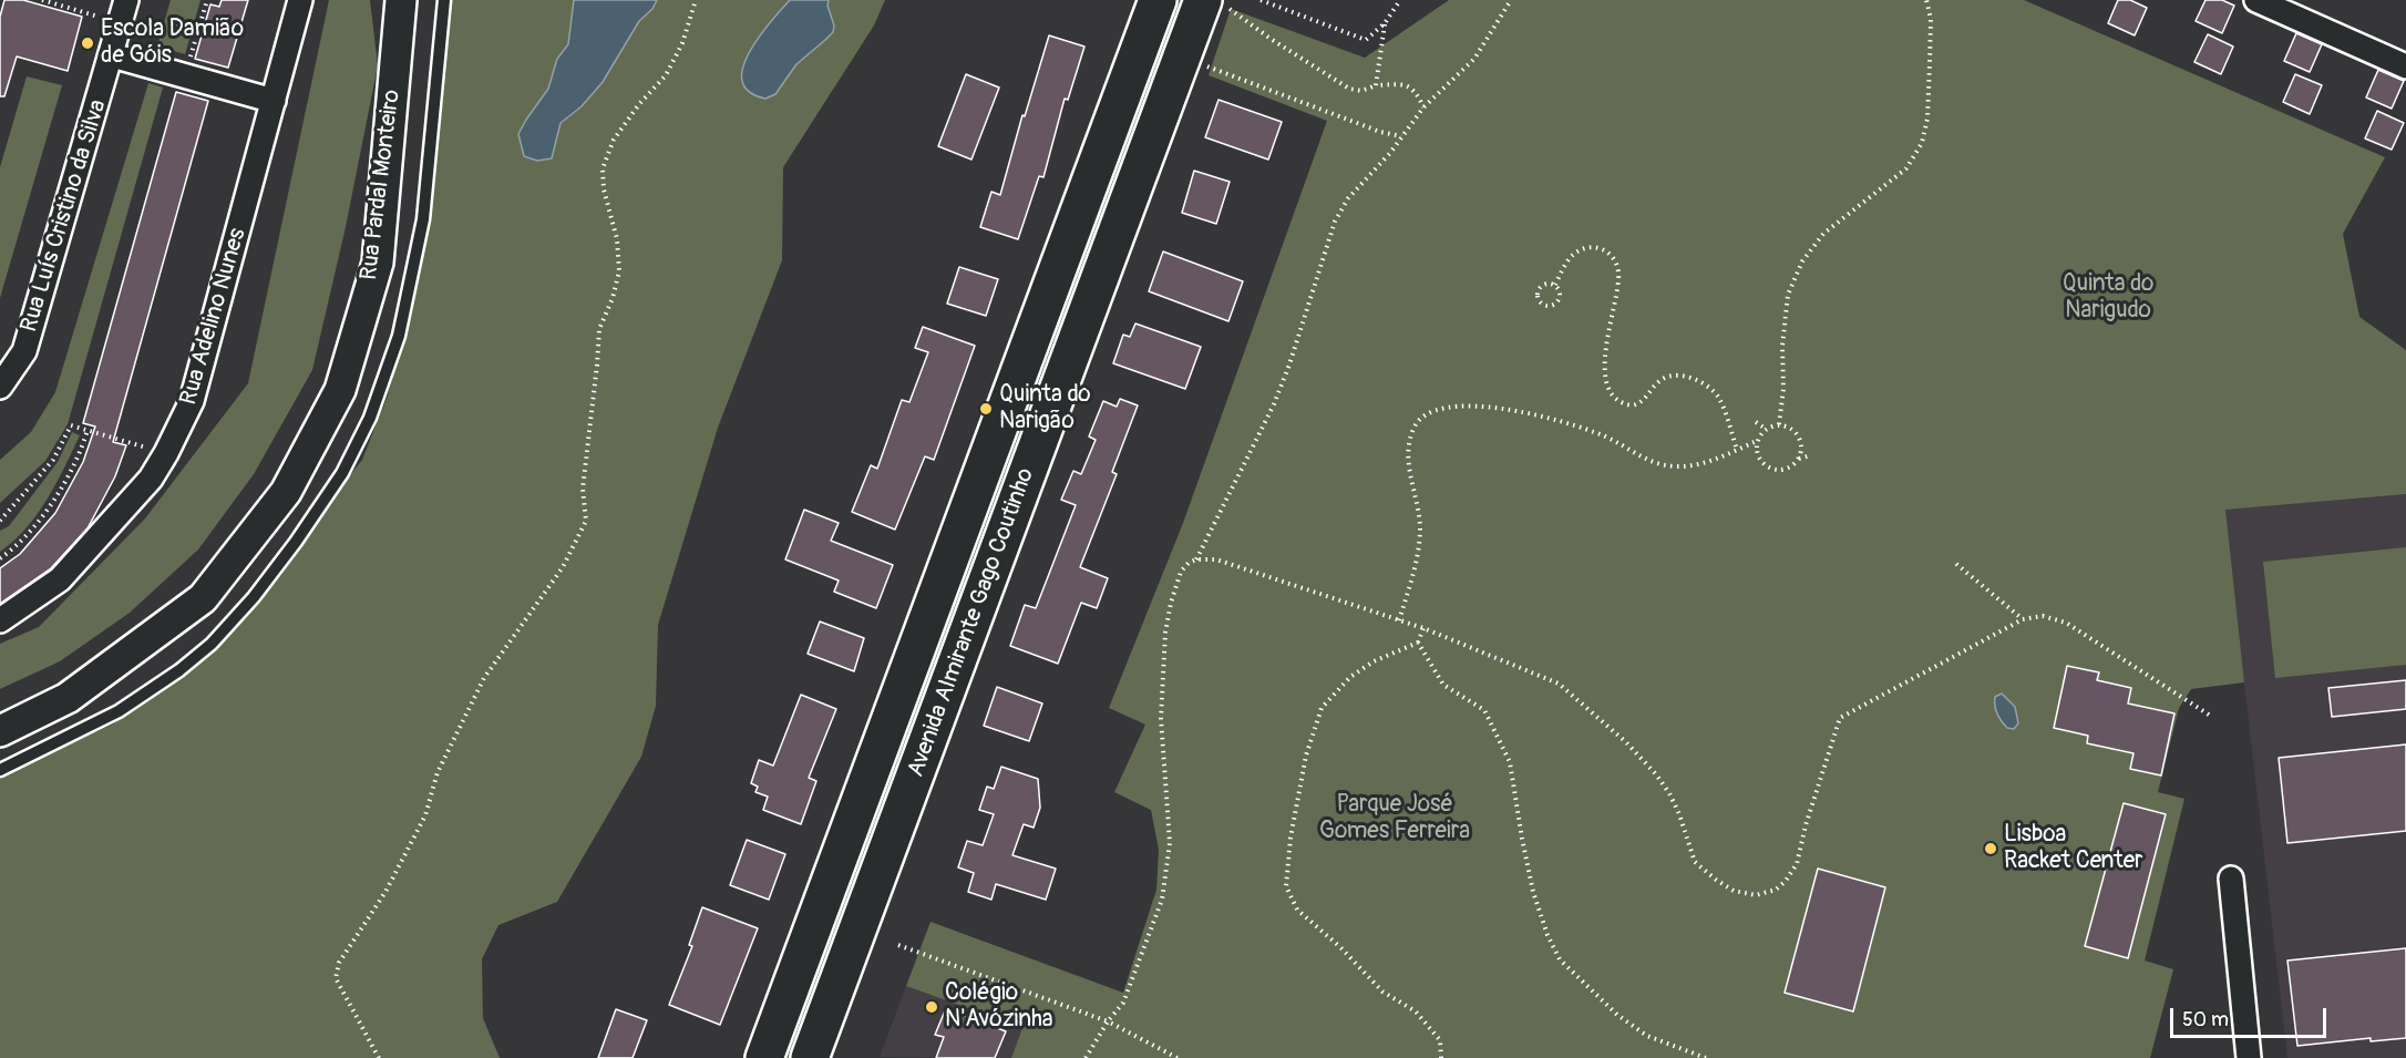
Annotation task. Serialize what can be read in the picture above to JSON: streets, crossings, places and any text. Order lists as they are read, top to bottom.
{
  "streets": {
    "main road": ["Avenida Almirante Gago Coutinho"],
    "street": ["Rua Pardal Monteiro", "Rua Luís Cristino da Silva", "Rua Adelino Nunes"]
  },
  "parks": ["Quinta do Narigudo", "Parque José Gomes Ferreira"],
  "places": [
    "Escola Damião de Góis",
    "Quinta do Narigão",
    "Lisboa Racket Center",
    "Colégio N'Avózinha"
  ],
  "scale_bar": "50 m"
}
